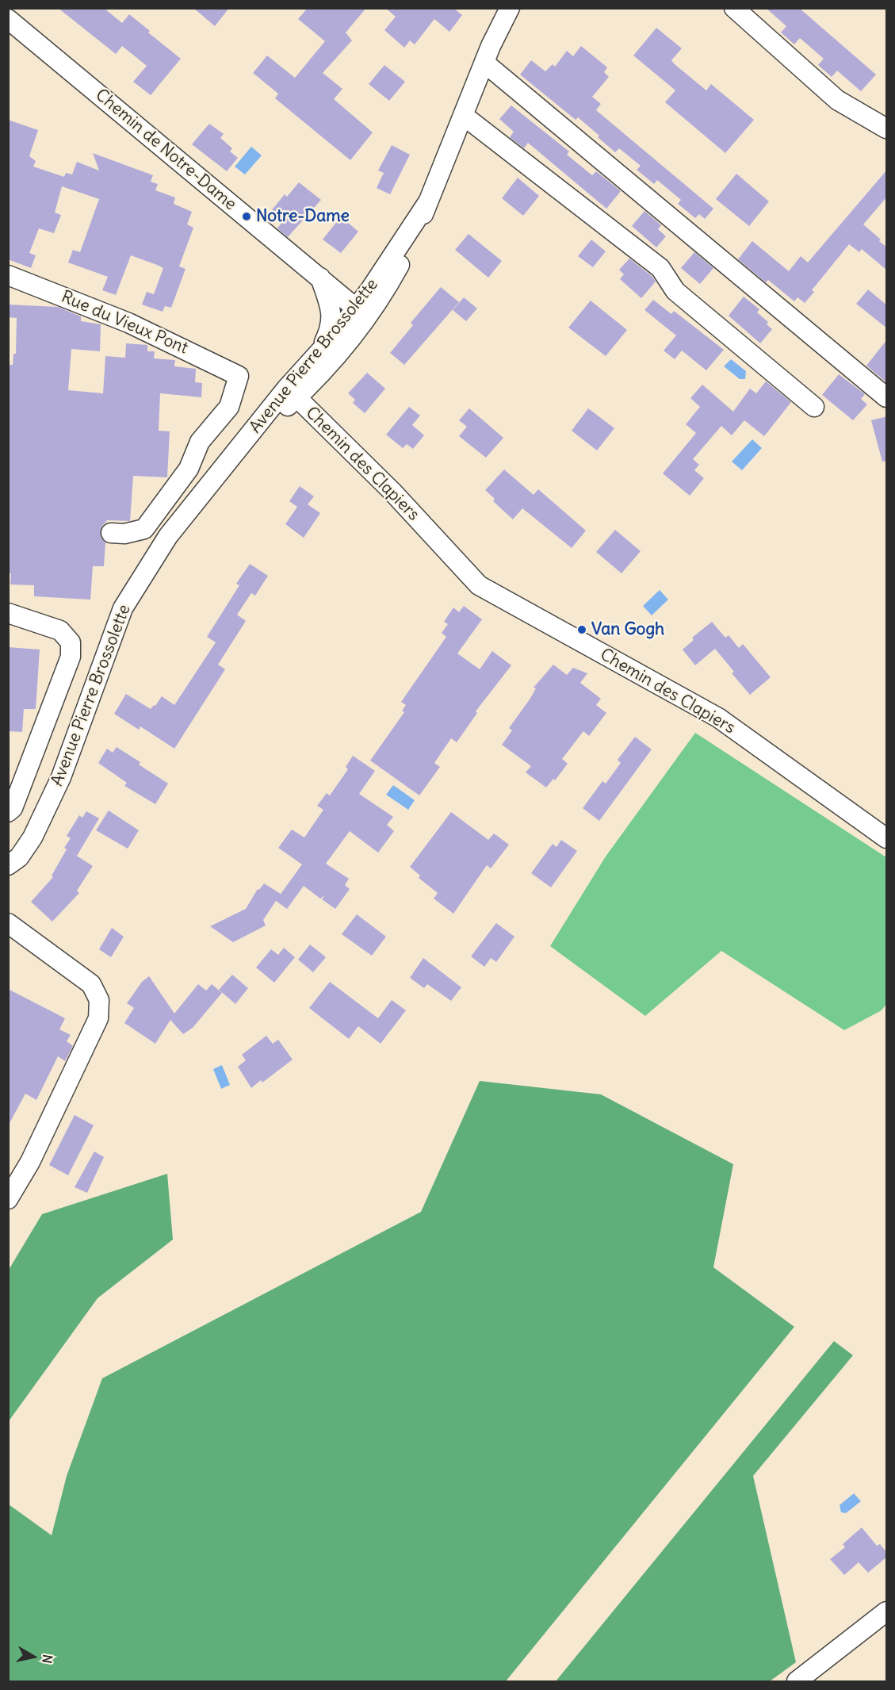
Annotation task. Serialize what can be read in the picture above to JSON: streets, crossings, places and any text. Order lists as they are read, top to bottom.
{
  "streets": {
    "street": [
      "Chemin de Notre-Dame",
      "Rue du Vieux Pont",
      "Avenue Pierre Brossolette",
      "Chemin des Clapiers"
    ]
  },
  "crossings": [
    ["Chemin de Notre-Dame", "Avenue Pierre Brossolette"],
    ["Avenue Pierre Brossolette", "Chemin des Clapiers"]
  ],
  "places": ["Notre-Dame", "Van Gogh"],
  "north": "right"
}
